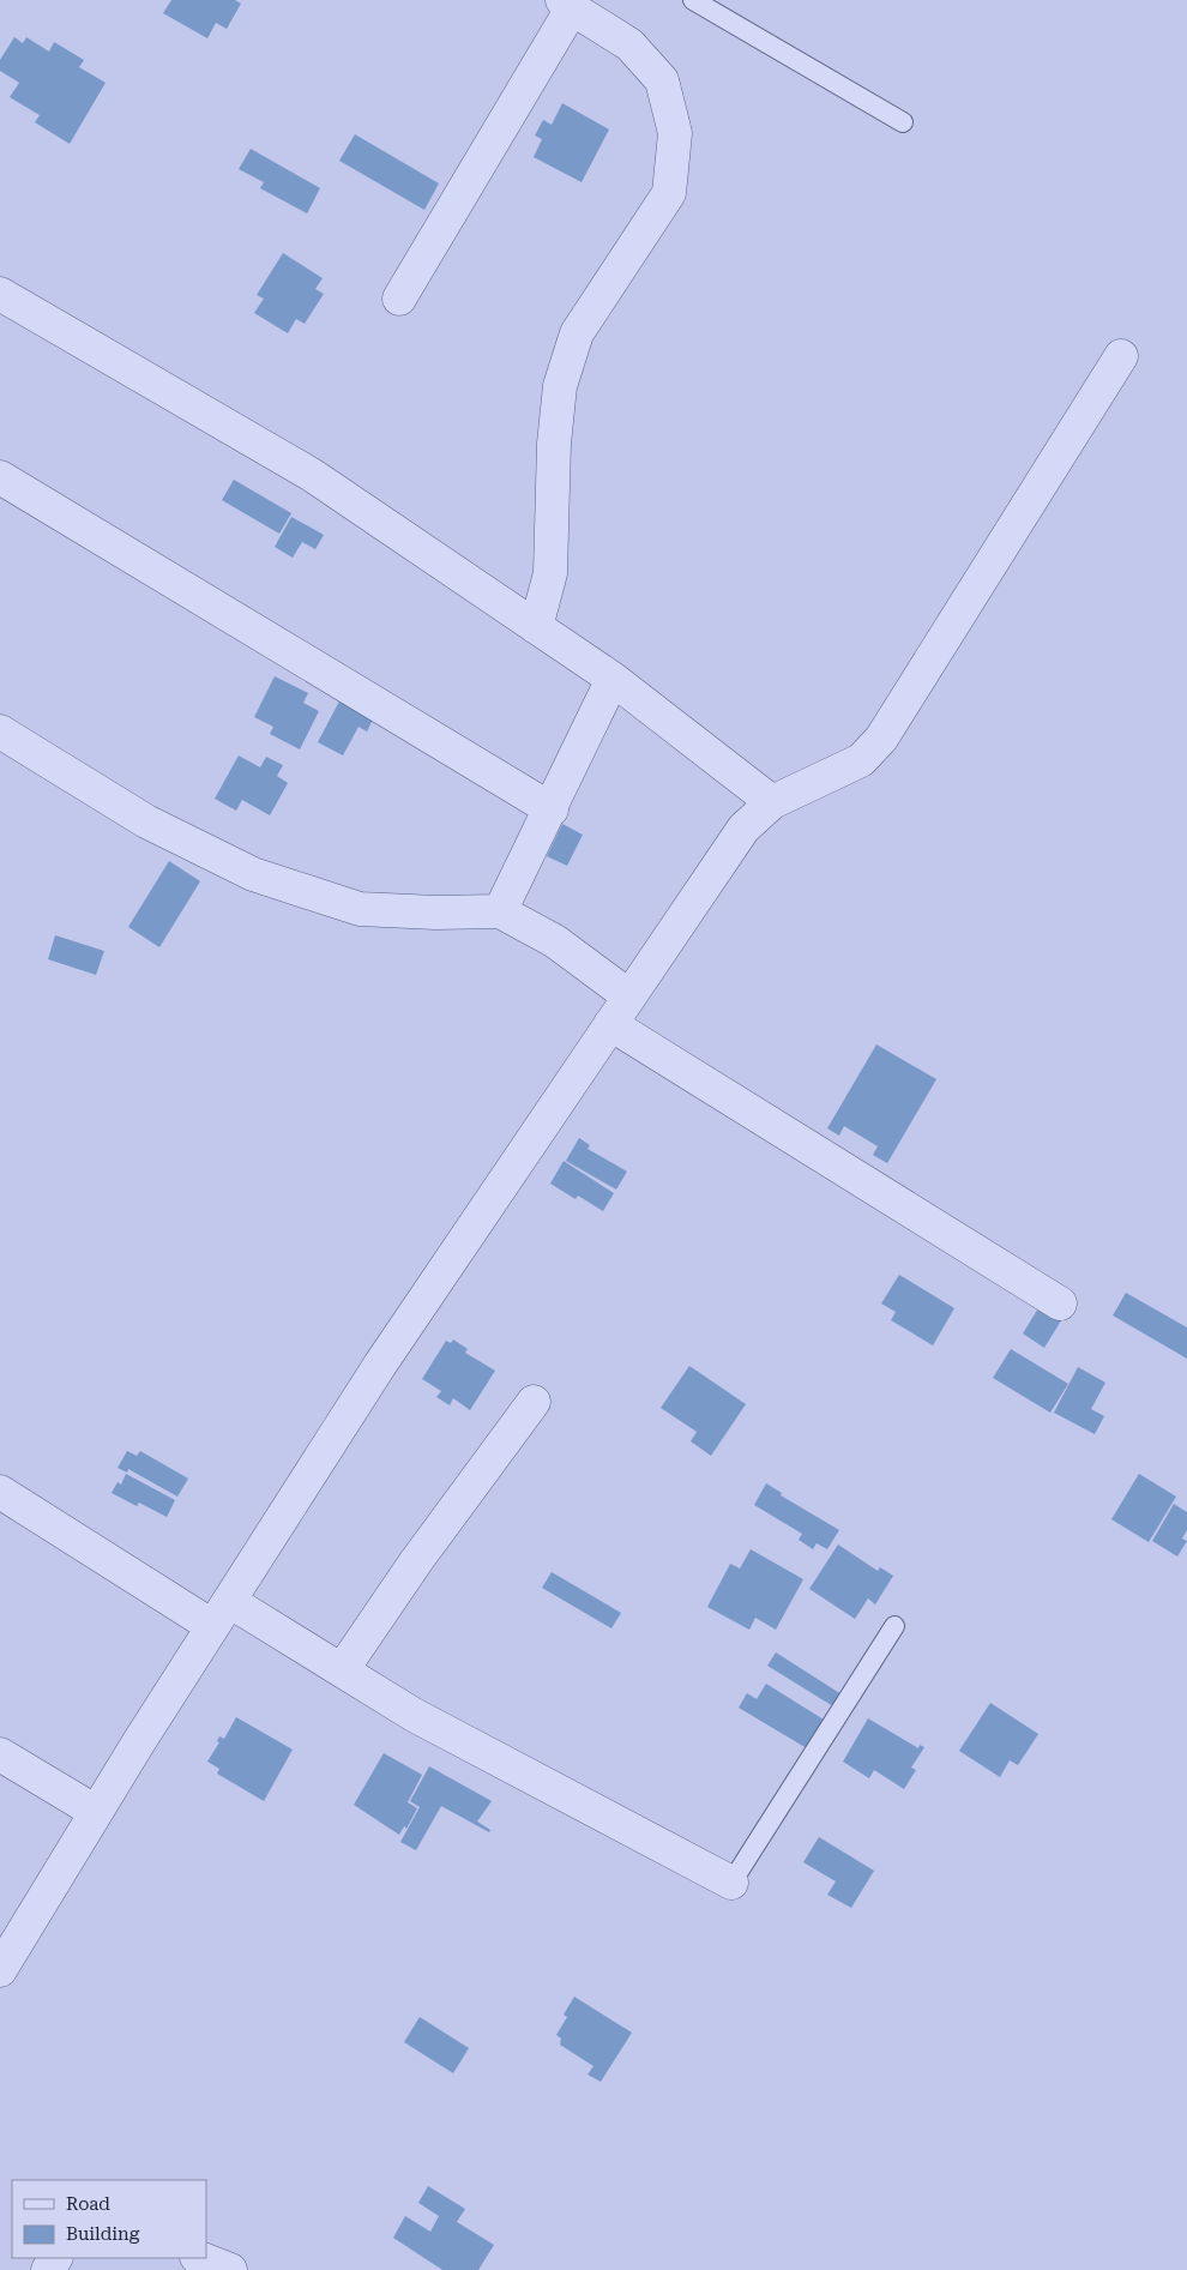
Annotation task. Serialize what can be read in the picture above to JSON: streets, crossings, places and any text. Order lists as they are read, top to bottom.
{
  "legend": ["Road", "Building"]
}
